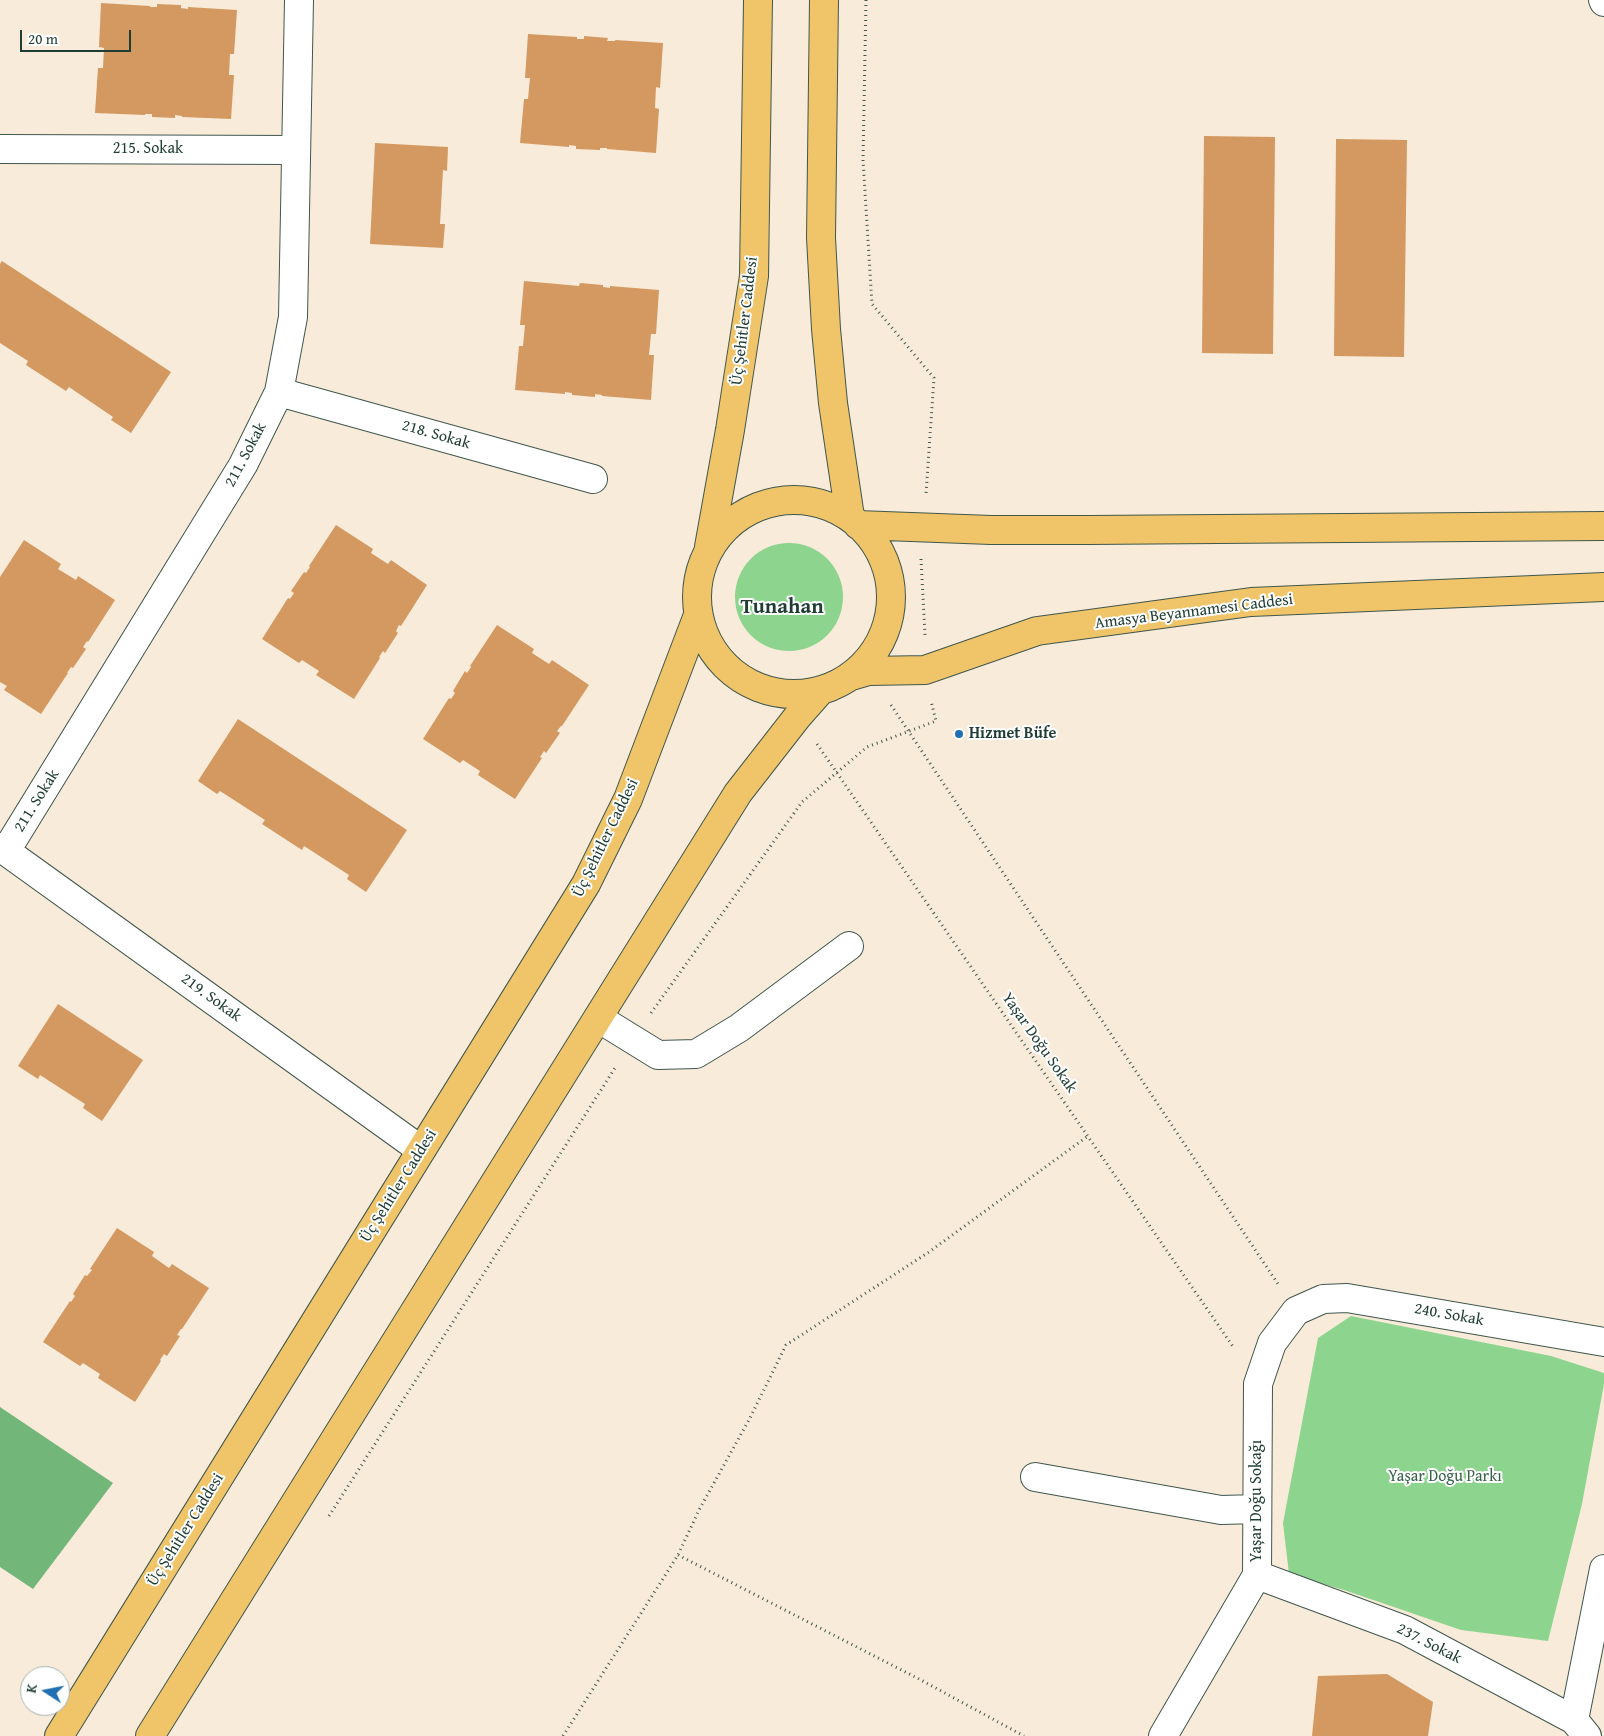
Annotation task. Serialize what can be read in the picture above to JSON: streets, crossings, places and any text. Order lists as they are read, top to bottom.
{
  "streets": {
    "main road": ["Üç Şehitler Caddesi", "Amasya Beyannamesi Caddesi"],
    "street": [
      "215. Sokak",
      "218. Sokak",
      "211. Sokak",
      "219. Sokak",
      "240. Sokak",
      "Yaşar Doğu Sokağı",
      "237. Sokak"
    ],
    "path": ["Yaşar Doğu Sokak"]
  },
  "crossings": [
    ["215. Sokak", "211. Sokak"],
    ["Üç Şehitler Caddesi", "219. Sokak"],
    ["218. Sokak", "211. Sokak"],
    ["211. Sokak", "219. Sokak"],
    ["Yaşar Doğu Sokak", "Yaşar Doğu Sokağı"],
    ["240. Sokak", "Yaşar Doğu Sokağı"],
    ["Yaşar Doğu Sokağı", "237. Sokak"]
  ],
  "districts": ["Tunahan"],
  "parks": ["Yaşar Doğu Parkı"],
  "places": ["Hizmet Büfe"],
  "scale_bar": "20 m",
  "north": "left"
}
